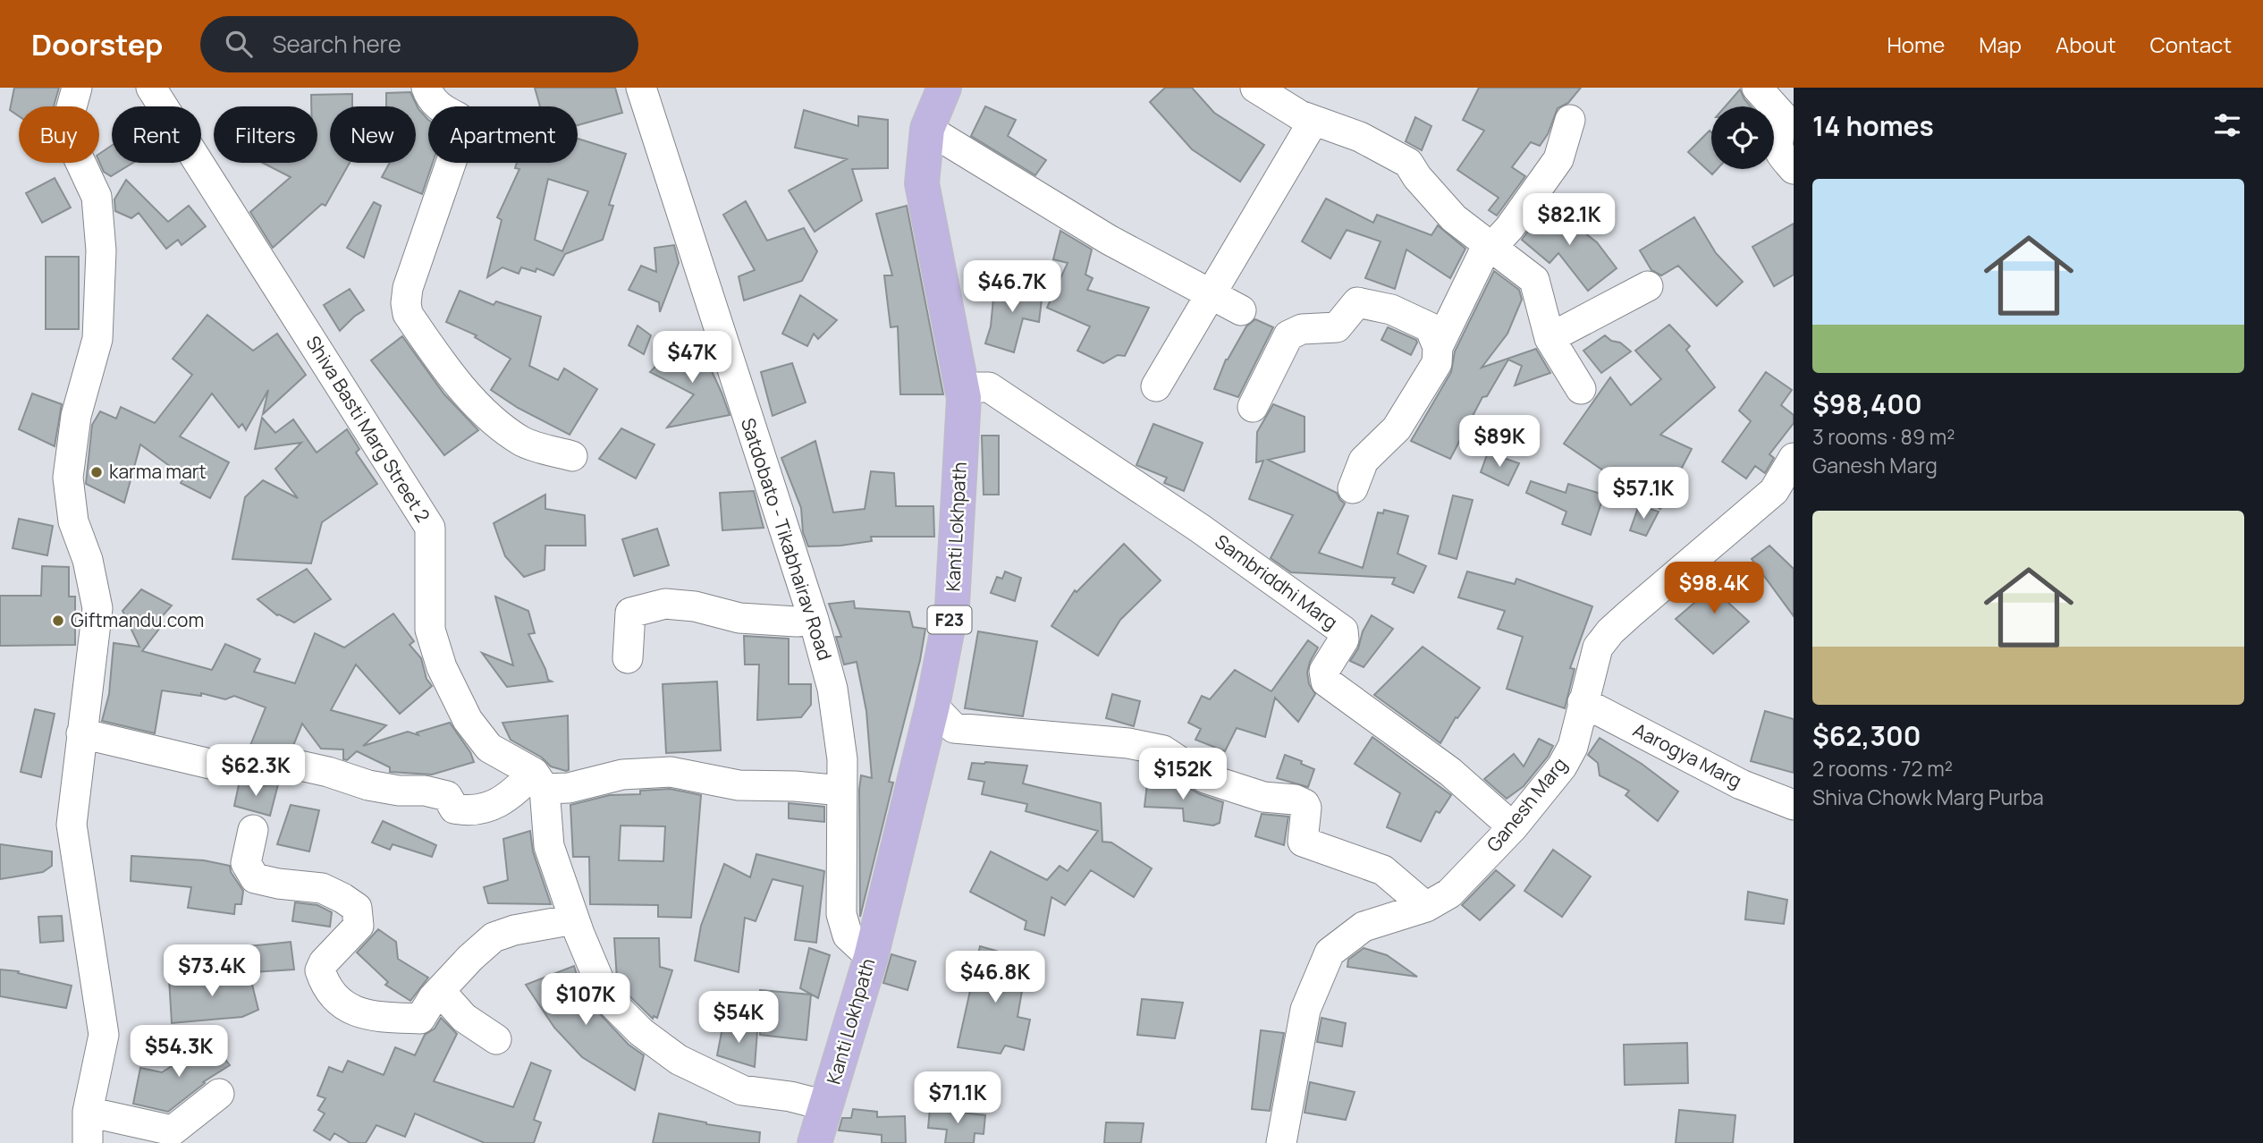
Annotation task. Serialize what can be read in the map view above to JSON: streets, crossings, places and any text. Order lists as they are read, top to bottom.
{
  "streets": {
    "main road": ["Kanti Lokhpath", "F23"],
    "street": [
      "Shiva Basti Marg Street 2",
      "Satdobato - Tikabhairav Road",
      "Sambriddhi Marg",
      "Aarogya Marg",
      "Ganesh Marg"
    ]
  },
  "crossings": [
    ["Kanti Lokhpath", "Satdobato - Tikabhairav Road"],
    ["Kanti Lokhpath", "Sambriddhi Marg"],
    ["Sambriddhi Marg", "Ganesh Marg"],
    ["Aarogya Marg", "Ganesh Marg"]
  ],
  "places": ["karma mart", "Giftmandu.com"],
  "page": {
    "header": "Doorstep",
    "search": "Search here",
    "nav": [
      "Home",
      "Map",
      "About",
      "Contact"
    ],
    "heading": "14 homes",
    "chip": [
      "Buy",
      "Rent",
      "Filters",
      "New",
      "Apartment"
    ],
    "list": [
      {
        "name": "$98,400",
        "note": "3 rooms · 89 m² · Ganesh Marg"
      },
      {
        "name": "$62,300",
        "note": "2 rooms · 72 m² · Shiva Chowk Marg Purba"
      }
    ],
    "price": [
      "$82.1K",
      "$46.7K",
      "$47K",
      "$89K",
      "$57.1K",
      "$98.4K",
      "$62.3K",
      "$152K",
      "$73.4K",
      "$46.8K",
      "$107K",
      "$54K",
      "$54.3K",
      "$71.1K"
    ]
  }
}
